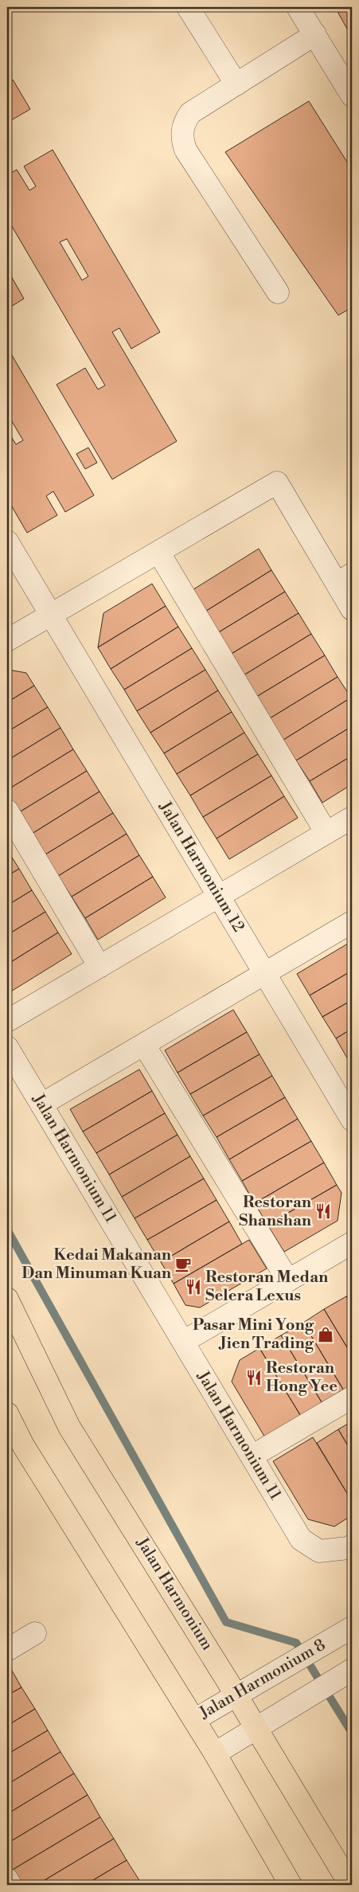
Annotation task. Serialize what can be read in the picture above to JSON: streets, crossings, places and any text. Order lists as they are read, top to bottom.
{
  "streets": {
    "main road": ["Jalan Harmonium"],
    "street": ["Jalan Harmonium 12", "Jalan Harmonium 11", "Jalan Harmonium 8"]
  },
  "crossings": [
    ["Jalan Harmonium", "Jalan Harmonium 8"]
  ],
  "places": {
    "restaurant": ["Restoran Shanshan", "Restoran Medan Selera Lexus", "Restoran Hong Yee"],
    "cafe": ["Kedai Makanan Dan Minuman Kuan"],
    "shop": ["Pasar Mini Yong Jien Trading"]
  }
}
